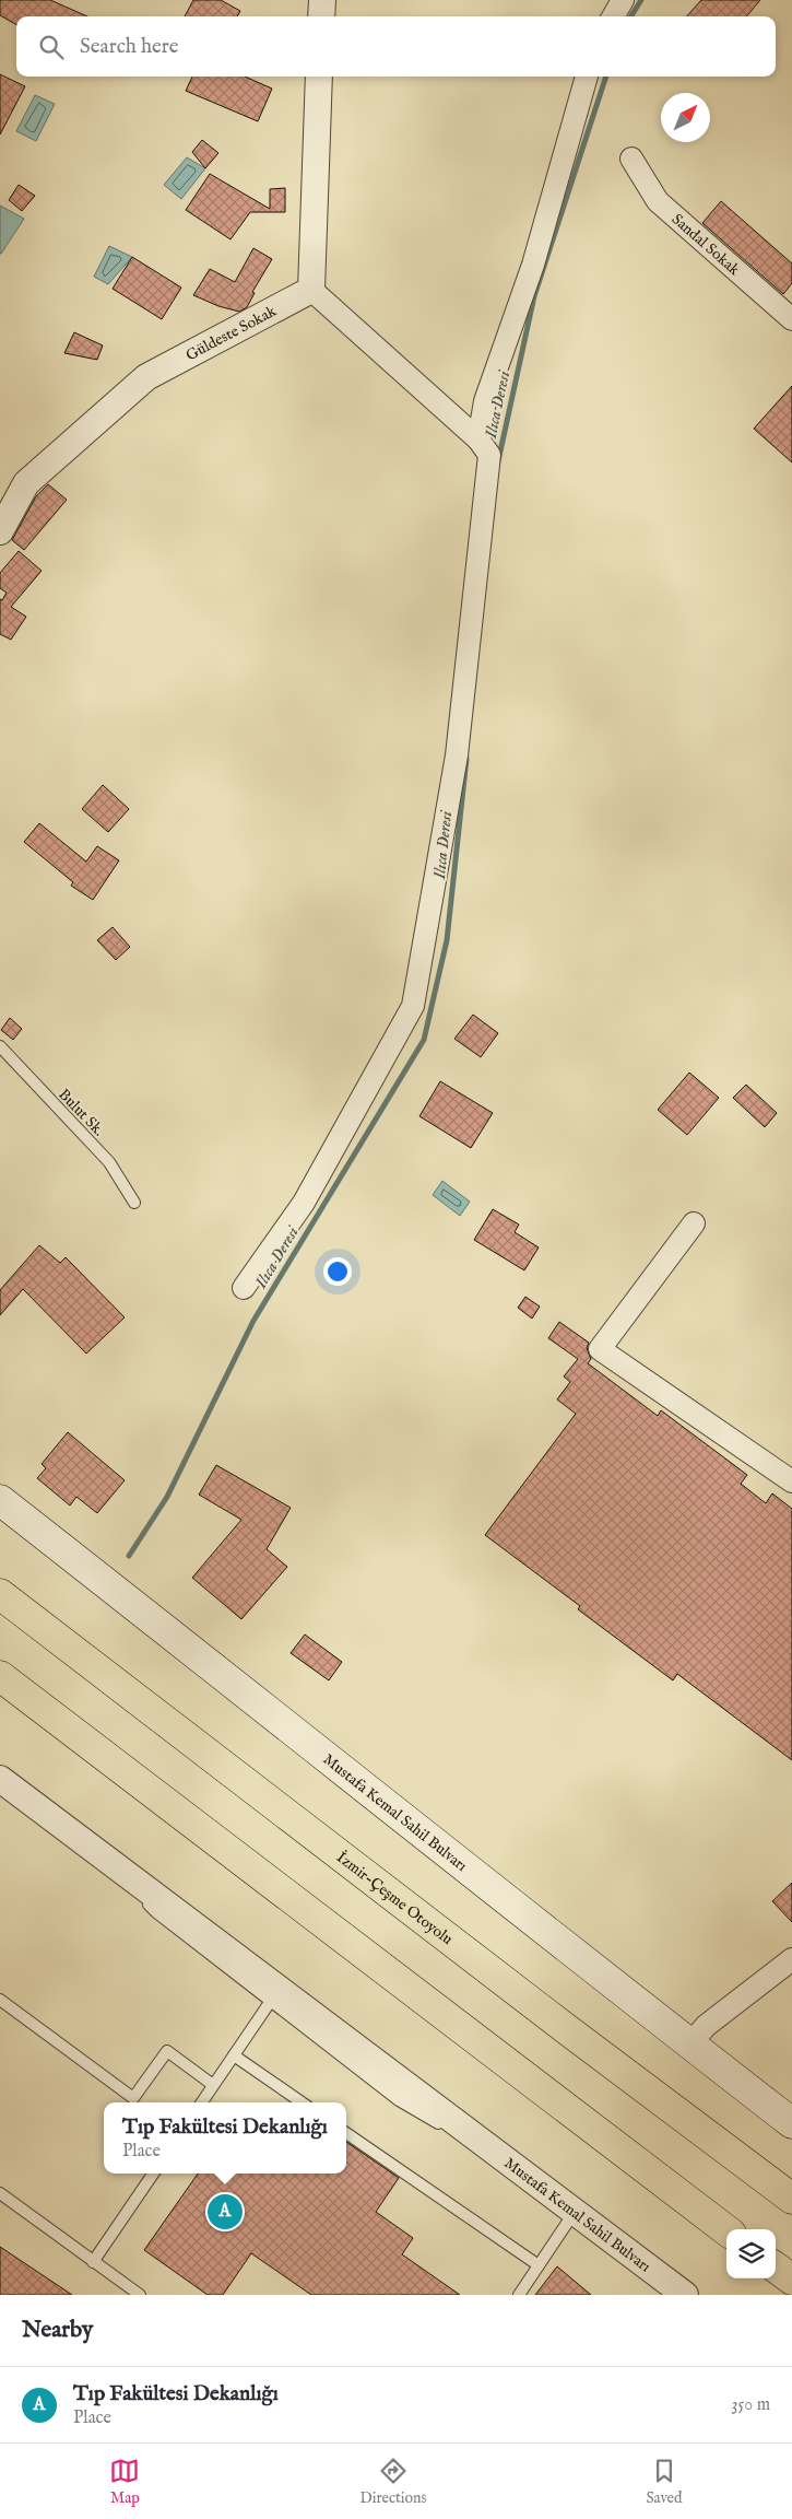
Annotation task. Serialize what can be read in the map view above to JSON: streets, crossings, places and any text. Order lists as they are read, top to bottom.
{
  "streets": {
    "highway": ["İzmir-Çeşme Otoyolu"],
    "main road": ["Mustafa Kemal Sahil Bulvarı"],
    "street": ["Sandal Sokak", "Güldeste Sokak"],
    "lane": ["Bulut Sk."]
  },
  "water": ["Ilıca Deresi"],
  "north": "top right",
  "page": {
    "search": "Search here",
    "popup": ["Tıp Fakültesi Dekanlığı", "Place"],
    "pins": "A",
    "heading": "Nearby",
    "list": [
      {
        "mark": "A",
        "name": "Tıp Fakültesi Dekanlığı",
        "note": "Place",
        "value": "350 m"
      }
    ],
    "nav": ["Map", "Directions", "Saved"]
  }
}
